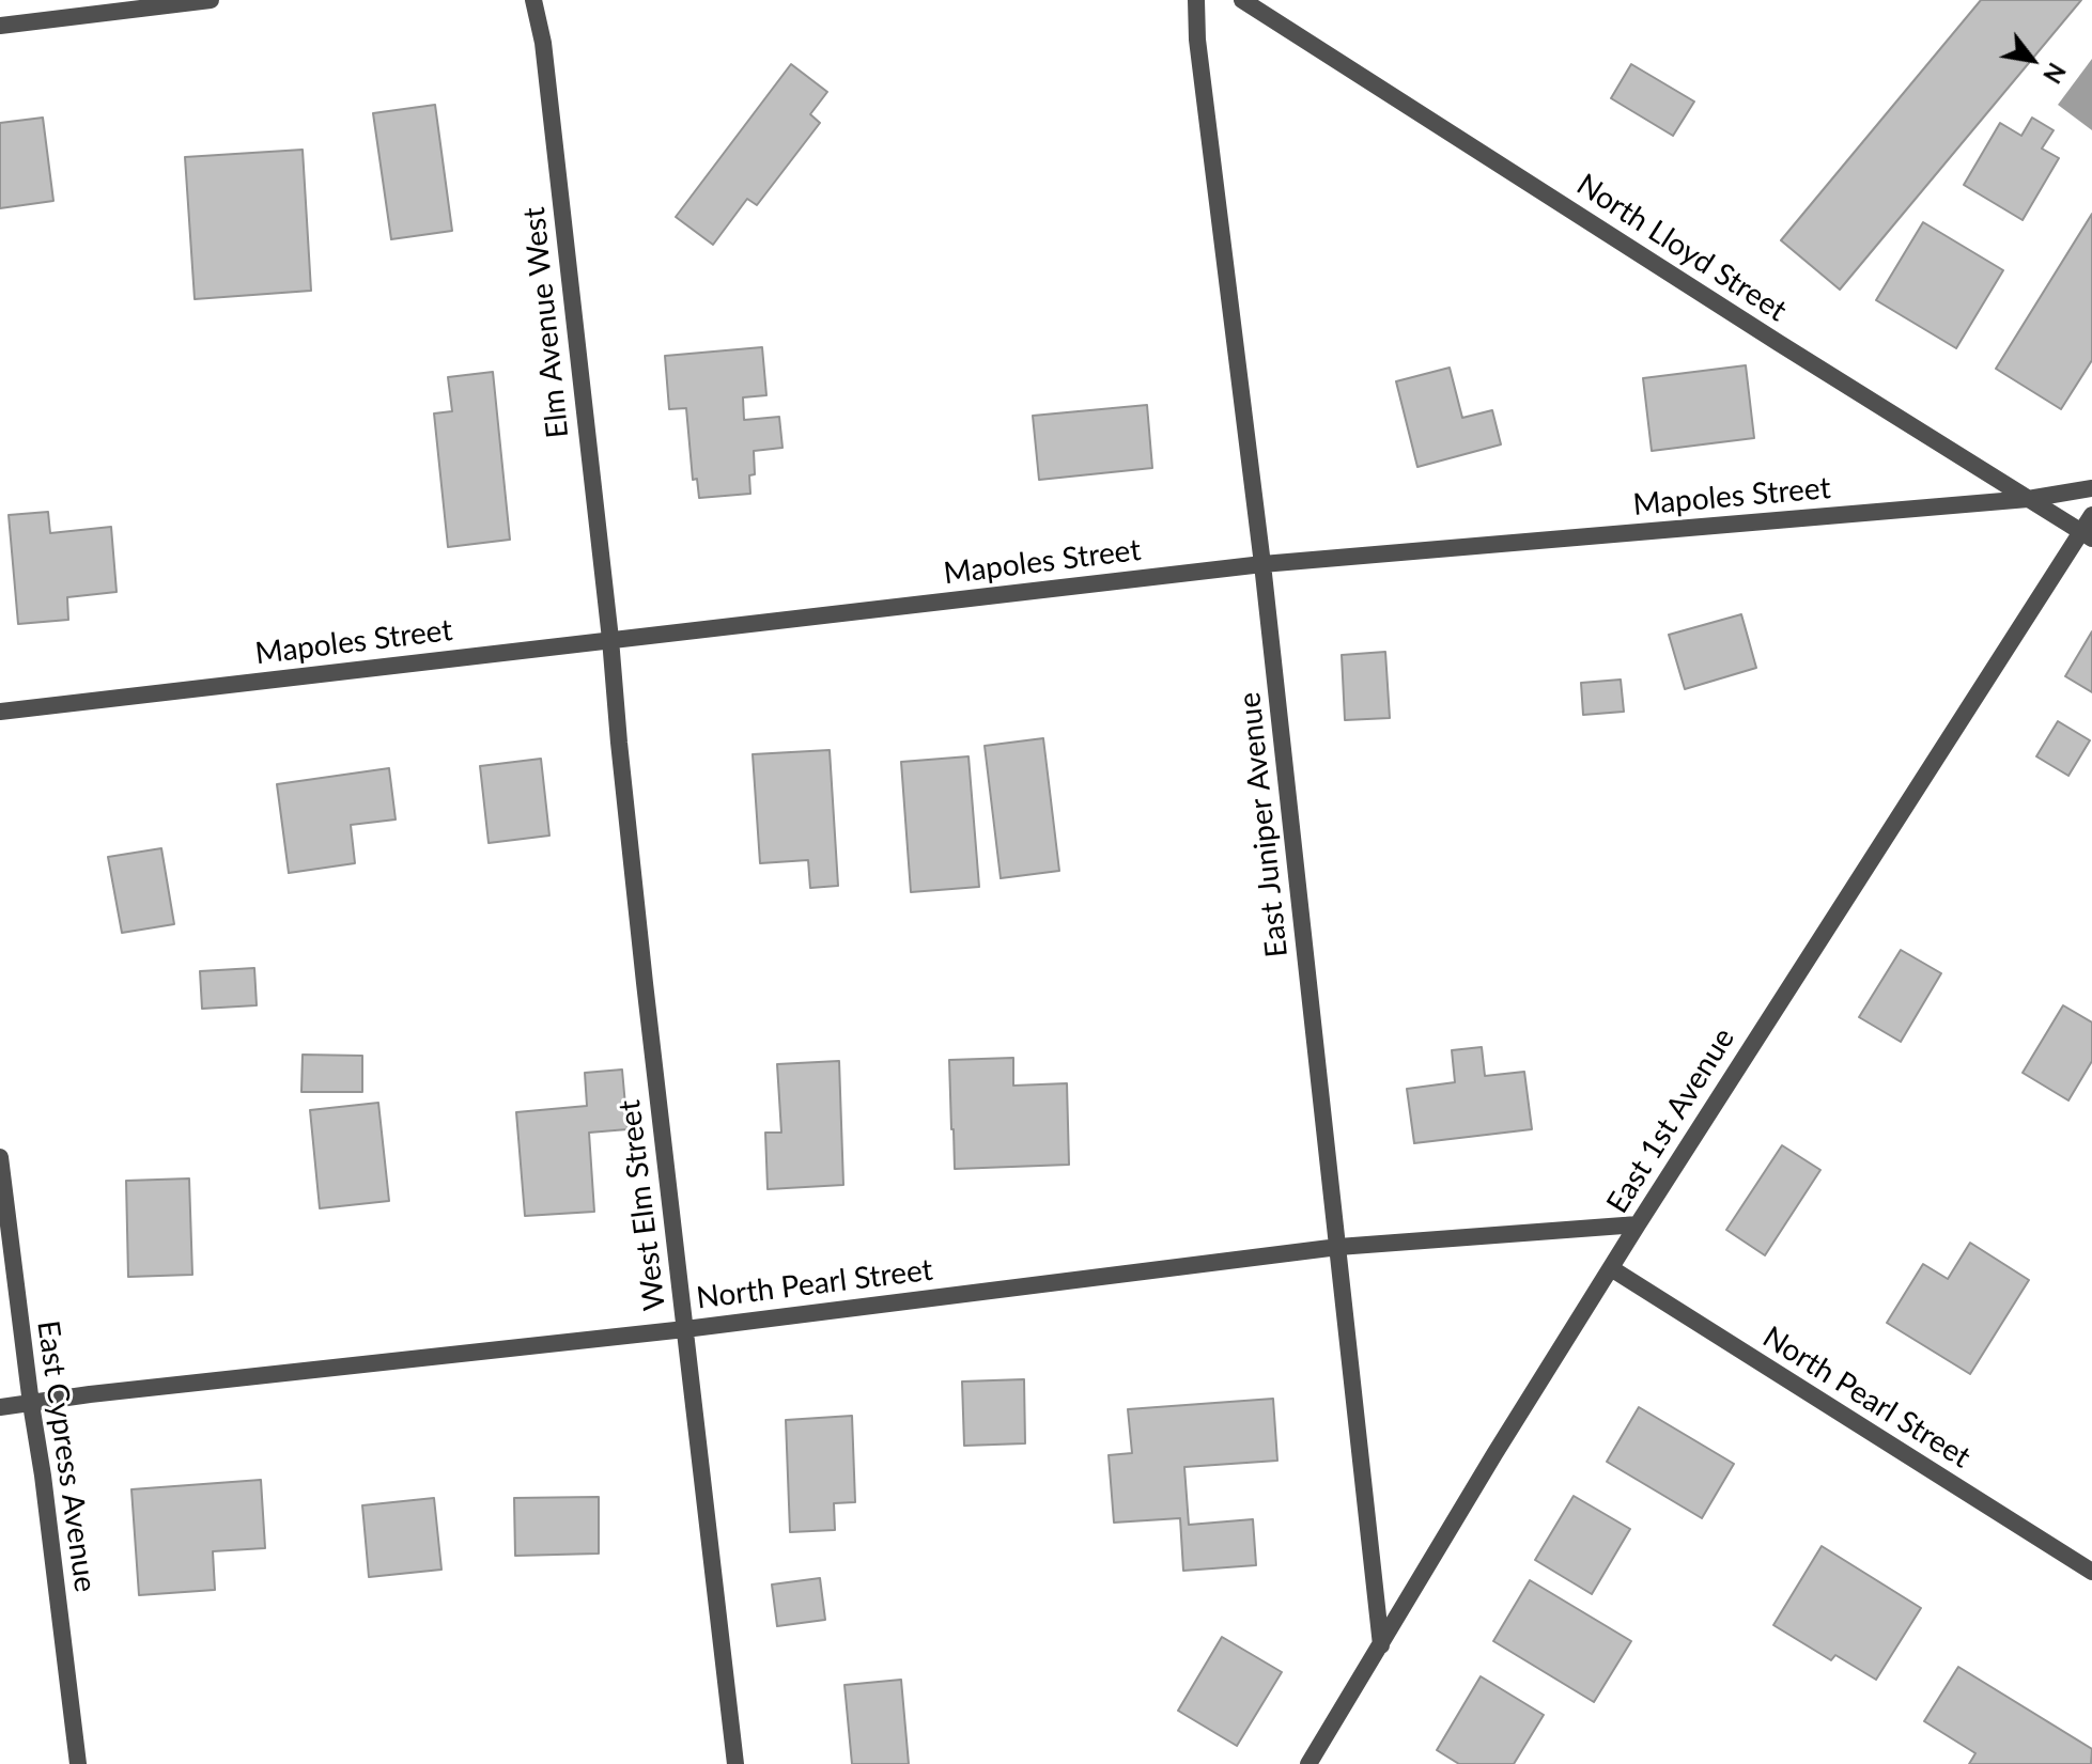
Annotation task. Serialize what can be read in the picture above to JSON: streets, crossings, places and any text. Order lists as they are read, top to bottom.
{
  "streets": {
    "street": [
      "North Lloyd Street",
      "Elm Avenue West",
      "Mapoles Street",
      "East Juniper Avenue",
      "East 1st Avenue",
      "West Elm Street",
      "North Pearl Street",
      "East Cypress Avenue"
    ]
  },
  "crossings": [
    ["North Lloyd Street", "Mapoles Street"],
    ["North Lloyd Street", "East 1st Avenue"],
    ["Elm Avenue West", "Mapoles Street"],
    ["Elm Avenue West", "West Elm Street"],
    ["Mapoles Street", "East Juniper Avenue"],
    ["Mapoles Street", "West Elm Street"],
    ["East Juniper Avenue", "East 1st Avenue"],
    ["East Juniper Avenue", "North Pearl Street"],
    ["East 1st Avenue", "North Pearl Street"],
    ["West Elm Street", "North Pearl Street"],
    ["North Pearl Street", "East Cypress Avenue"]
  ],
  "north": "bottom right"
}
